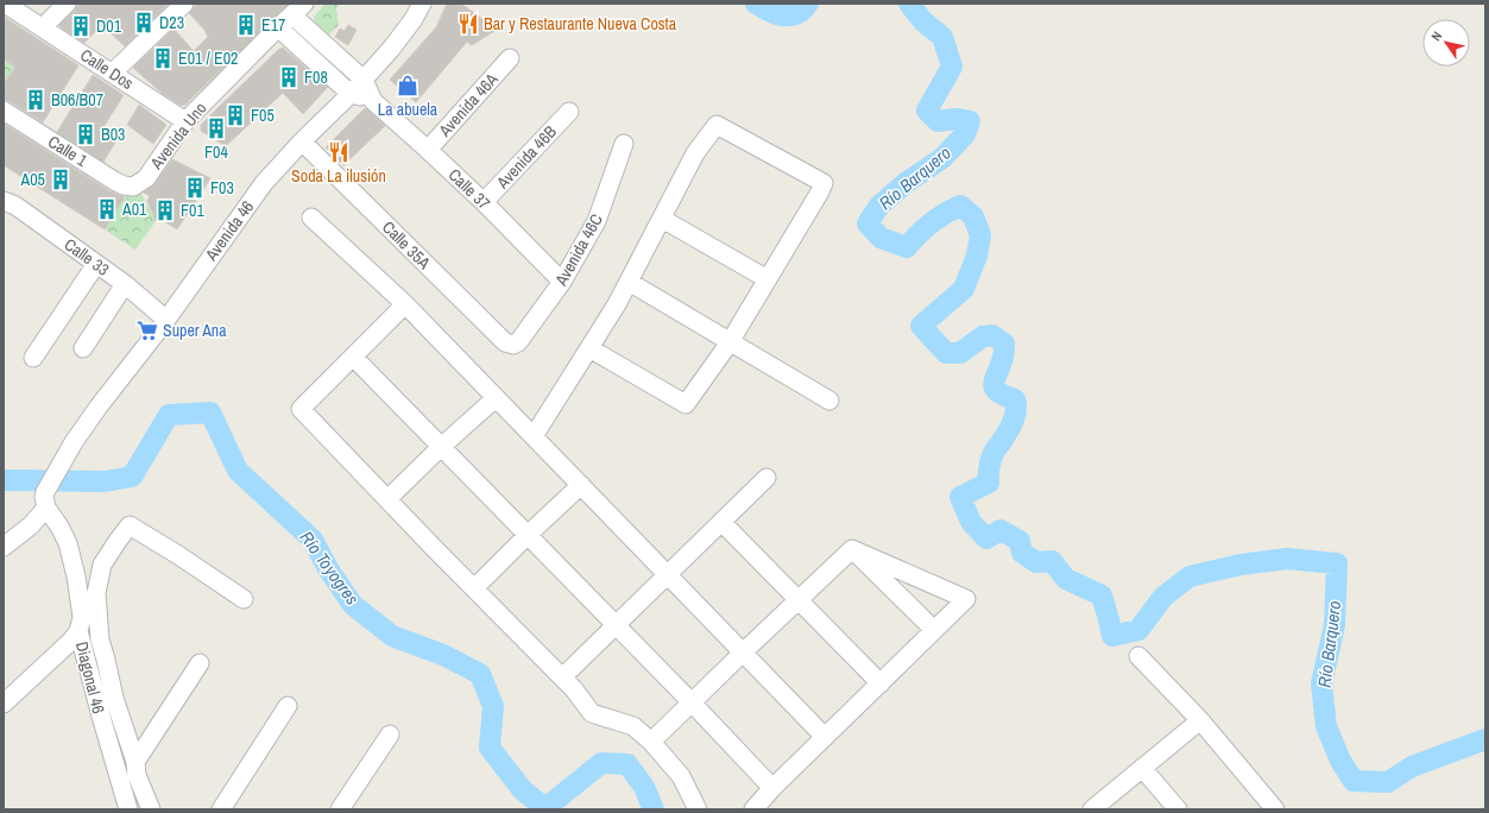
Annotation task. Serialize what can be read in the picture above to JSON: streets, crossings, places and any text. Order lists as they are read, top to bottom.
{
  "streets": {
    "street": [
      "Calle Dos",
      "Avenida 46A",
      "Avenida Uno",
      "Calle 1",
      "Avenida 46B",
      "Calle 37",
      "Avenida 46",
      "Calle 35A",
      "Avenida 46C",
      "Calle 33",
      "Diagonal 46"
    ]
  },
  "crossings": [
    ["Calle Dos", "Avenida Uno"],
    ["Avenida 46A", "Calle 37"],
    ["Avenida Uno", "Calle 1"],
    ["Avenida Uno", "Calle 37"],
    ["Avenida 46B", "Calle 37"],
    ["Calle 37", "Avenida 46"],
    ["Calle 37", "Avenida 46C"],
    ["Avenida 46", "Calle 35A"],
    ["Avenida 46", "Calle 33"],
    ["Avenida 46", "Diagonal 46"],
    ["Calle 35A", "Avenida 46C"]
  ],
  "water": ["Río Barquero", "Río Toyogres"],
  "places": {
    "building": [
      "D23",
      "E17",
      "D01",
      "E01 / E02",
      "F08",
      "B06/B07",
      "F05",
      "F04",
      "B03",
      "A05",
      "F03",
      "A01",
      "F01"
    ],
    "restaurant": ["Bar y Restaurante Nueva Costa", "Soda La ilusión"],
    "shop": ["La abuela"],
    "supermarket": ["Super Ana"]
  },
  "north": "top left"
}
